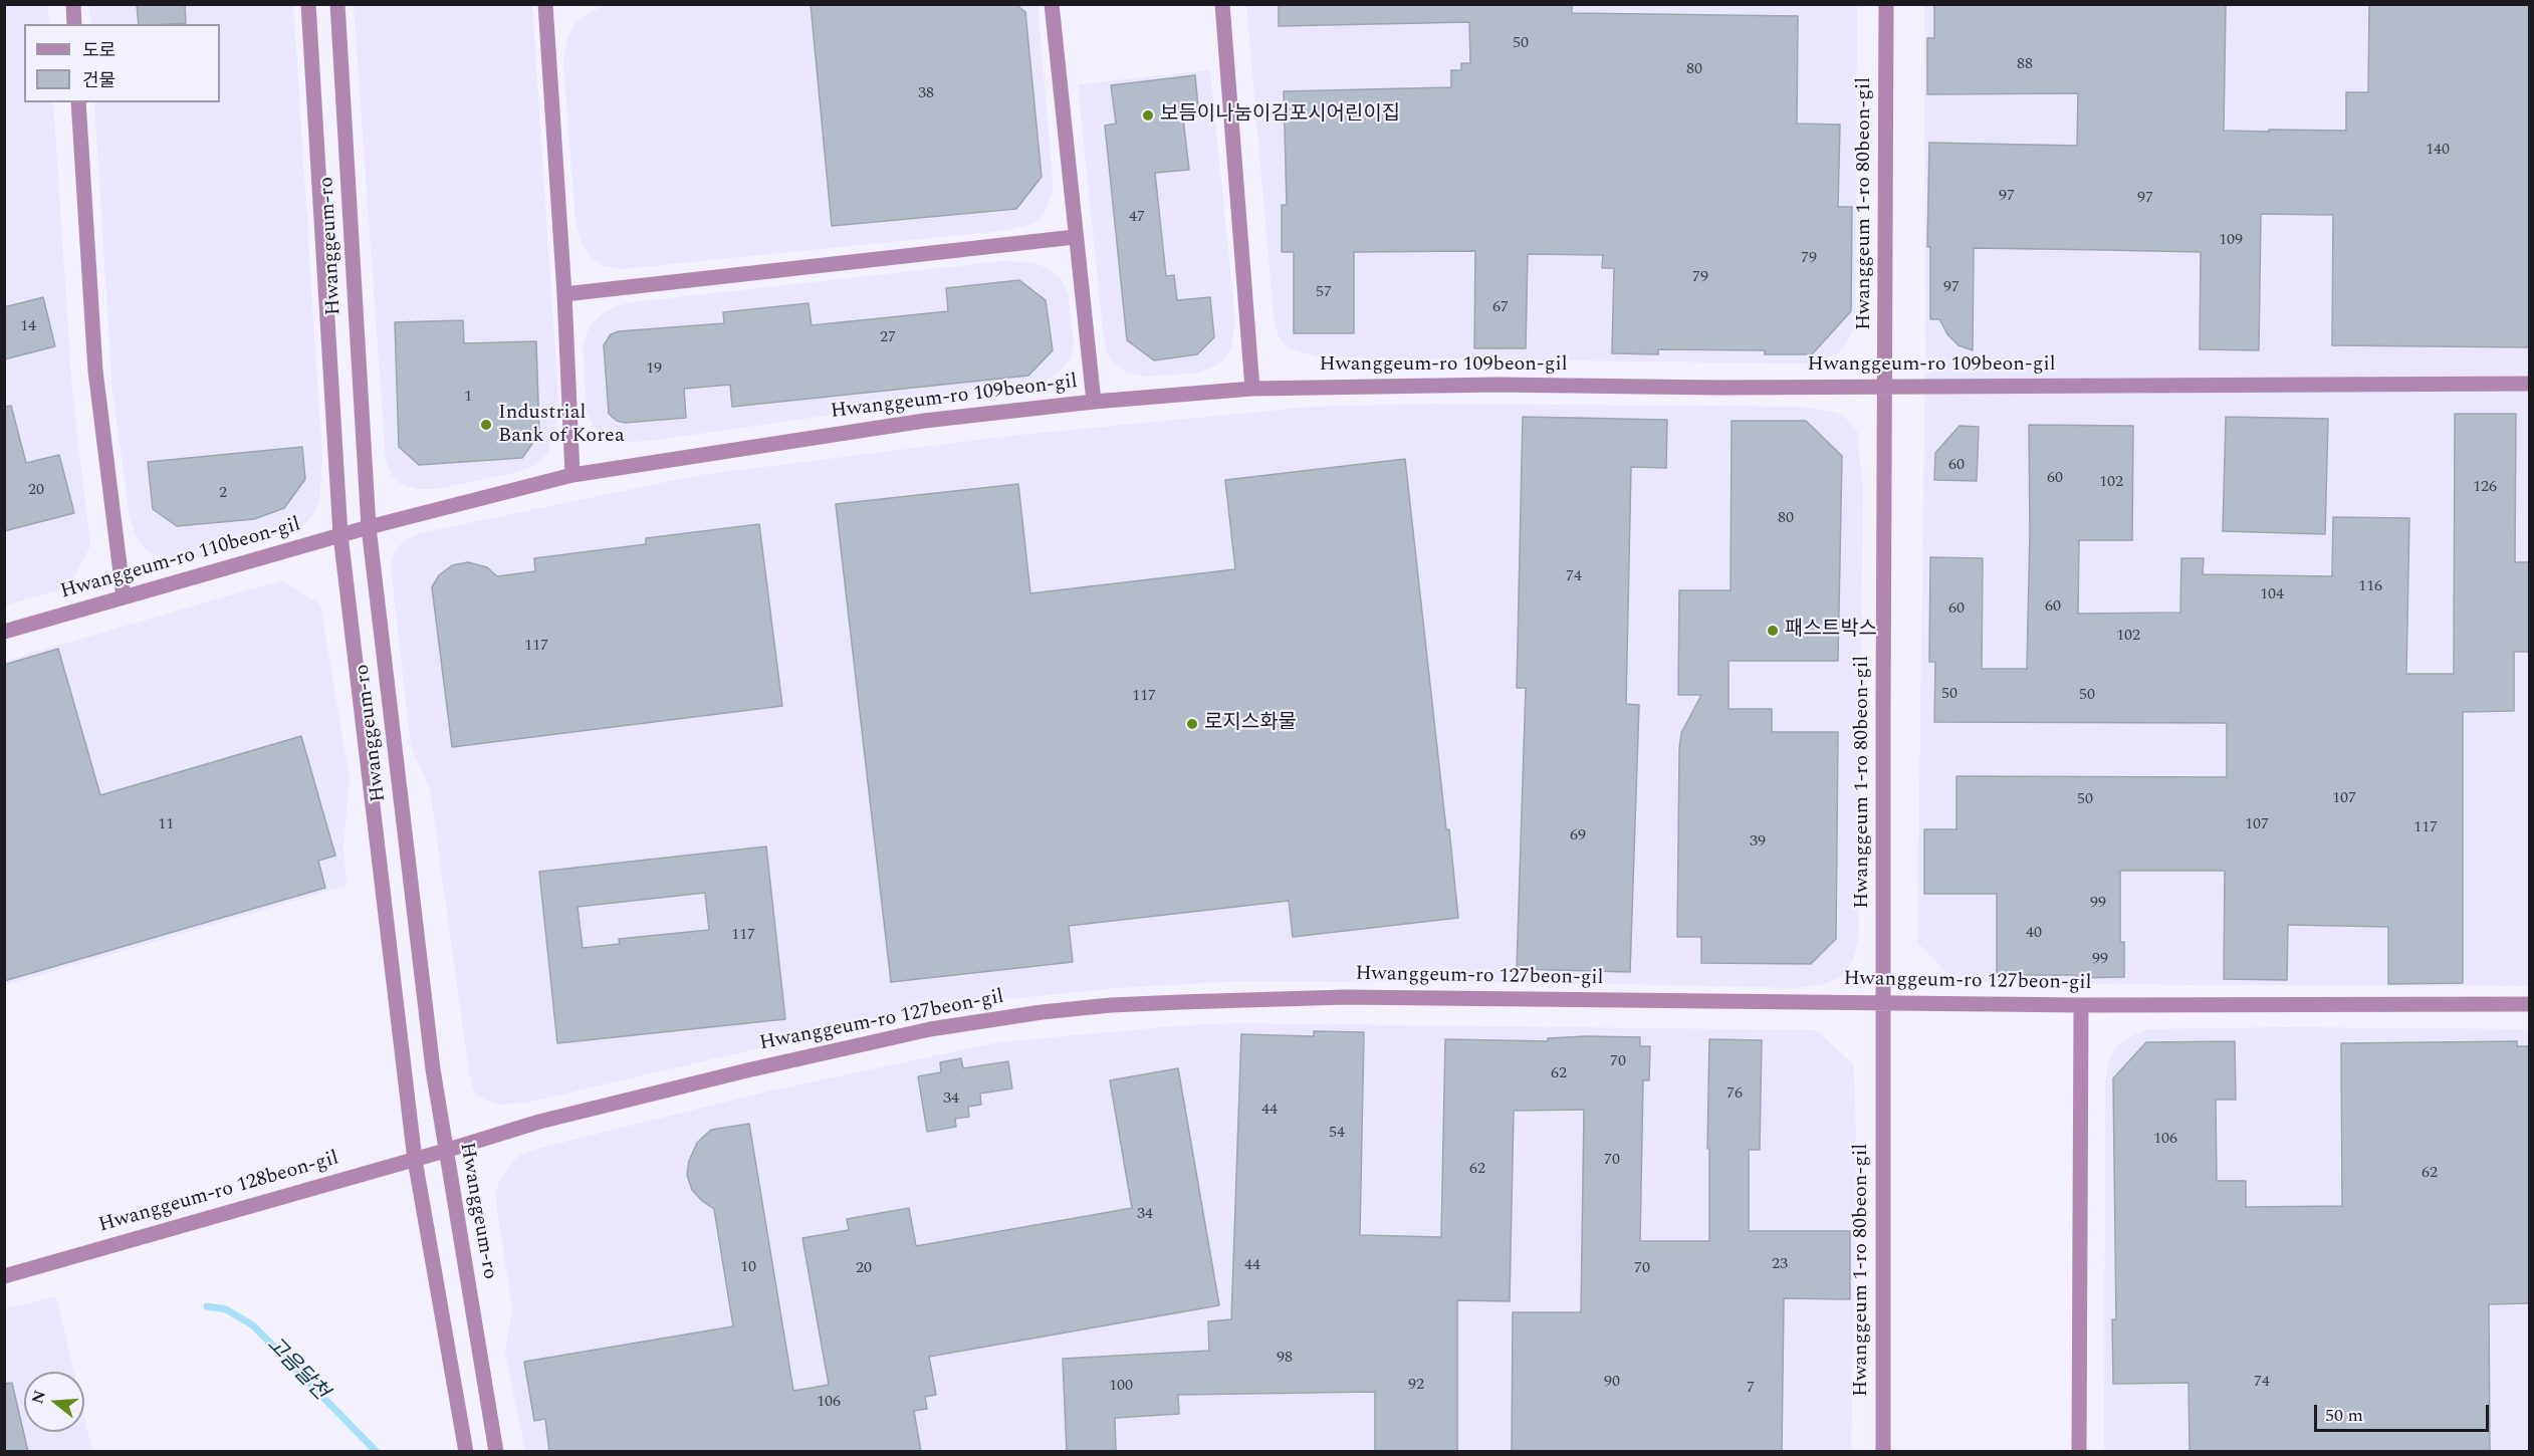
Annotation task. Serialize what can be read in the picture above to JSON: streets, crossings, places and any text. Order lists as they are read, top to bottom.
{
  "streets": {
    "street": [
      "Hwanggeum 1-ro 80beon-gil",
      "Hwanggeum-ro",
      "Hwanggeum-ro 109beon-gil",
      "Hwanggeum-ro 110beon-gil",
      "Hwanggeum-ro 127beon-gil",
      "Hwanggeum-ro 128beon-gil"
    ]
  },
  "crossings": [
    ["Hwanggeum 1-ro 80beon-gil", "Hwanggeum-ro 109beon-gil"],
    ["Hwanggeum 1-ro 80beon-gil", "Hwanggeum-ro 127beon-gil"],
    ["Hwanggeum-ro", "Hwanggeum-ro 109beon-gil"],
    ["Hwanggeum-ro", "Hwanggeum-ro 110beon-gil"],
    ["Hwanggeum-ro", "Hwanggeum-ro 127beon-gil"],
    ["Hwanggeum-ro", "Hwanggeum-ro 128beon-gil"],
    ["Hwanggeum-ro 109beon-gil", "Hwanggeum-ro 110beon-gil"],
    ["Hwanggeum-ro 127beon-gil", "Hwanggeum-ro 128beon-gil"]
  ],
  "water": ["고음달천"],
  "places": [
    "보듬이나눔이김포시어린이집",
    "Industrial Bank of Korea",
    "패스트박스",
    "로지스화물"
  ],
  "house_numbers": [
    "50",
    "88",
    "80",
    "38",
    "140",
    "97",
    "97",
    "47",
    "109",
    "79",
    "79",
    "97",
    "57",
    "67",
    "14",
    "27",
    "19",
    "1",
    "60",
    "60",
    "102",
    "126",
    "20",
    "2",
    "80",
    "74",
    "116",
    "104",
    "60",
    "60",
    "102",
    "117",
    "50",
    "50",
    "117",
    "107",
    "50",
    "11",
    "107",
    "117",
    "69",
    "39",
    "99",
    "40",
    "117",
    "99",
    "70",
    "62",
    "76",
    "34",
    "44",
    "54",
    "106",
    "70",
    "62",
    "62",
    "34",
    "23",
    "44",
    "10",
    "20",
    "70",
    "98",
    "90",
    "74",
    "92",
    "100",
    "7",
    "106"
  ],
  "legend": ["도로", "건물"],
  "scale_bar": "50 m",
  "north": "left"
}
